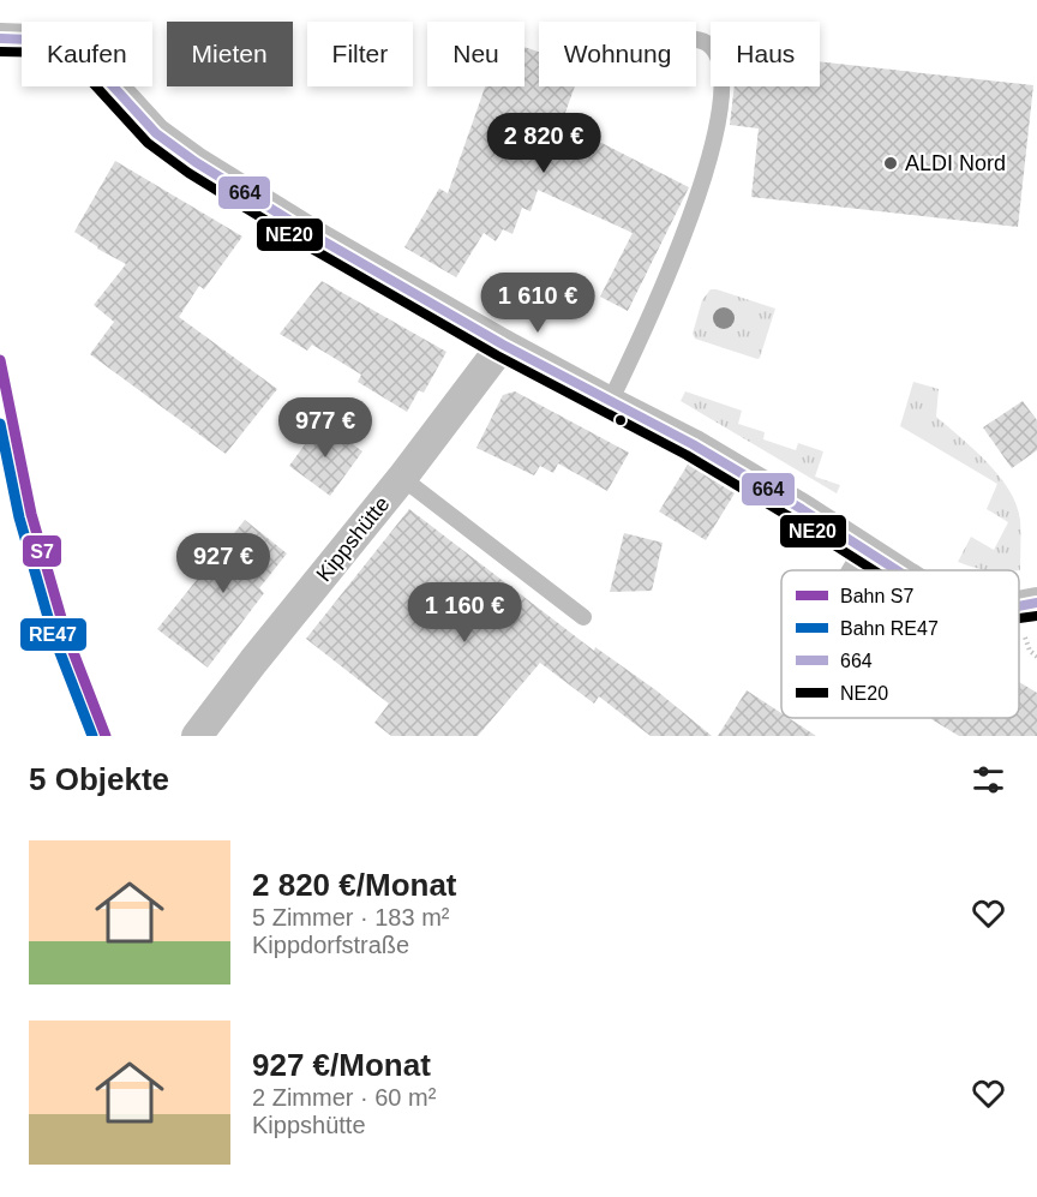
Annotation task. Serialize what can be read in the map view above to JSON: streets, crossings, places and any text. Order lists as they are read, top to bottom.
{
  "streets": {
    "street": ["Kippshütte"]
  },
  "places": ["ALDI Nord"],
  "lines": [
    "transit line 664",
    "transit line NE20",
    "rail line S7",
    "rail line RE47"
  ],
  "legend": [
    "Bahn S7",
    "Bahn RE47",
    "664",
    "NE20"
  ],
  "page": {
    "chip": [
      "Kaufen",
      "Mieten",
      "Filter",
      "Neu",
      "Wohnung",
      "Haus"
    ],
    "price": [
      "2 820 €",
      "1 610 €",
      "977 €",
      "927 €",
      "1 160 €"
    ],
    "heading": "5 Objekte",
    "list": [
      {
        "name": "2 820 €/Monat",
        "note": "5 Zimmer · 183 m² · Kippdorfstraße"
      },
      {
        "name": "927 €/Monat",
        "note": "2 Zimmer · 60 m² · Kippshütte"
      }
    ]
  }
}
